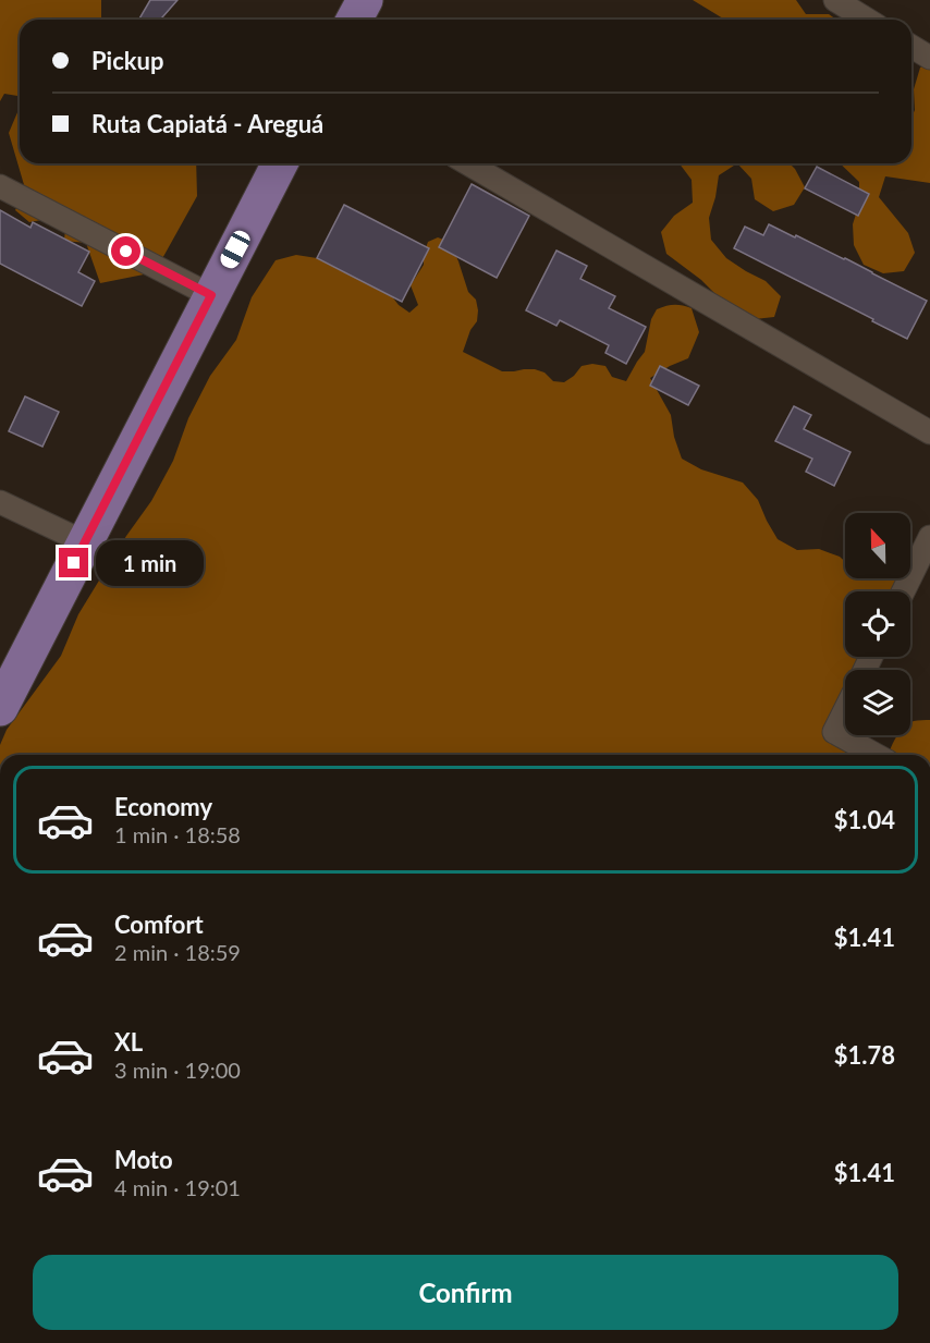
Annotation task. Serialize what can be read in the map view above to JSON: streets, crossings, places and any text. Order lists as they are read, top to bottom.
{
  "north": "top",
  "page": {
    "banner": ["Pickup", "Ruta Capiatá - Areguá"],
    "bubble": "1 min",
    "list": [
      {
        "name": "Economy",
        "note": "1 min · 18:58",
        "value": "$1.04"
      },
      {
        "name": "Comfort",
        "note": "2 min · 18:59",
        "value": "$1.41"
      },
      {
        "name": "XL",
        "note": "3 min · 19:00",
        "value": "$1.78"
      },
      {
        "name": "Moto",
        "note": "4 min · 19:01",
        "value": "$1.41"
      }
    ],
    "buttons": "Confirm"
  }
}
